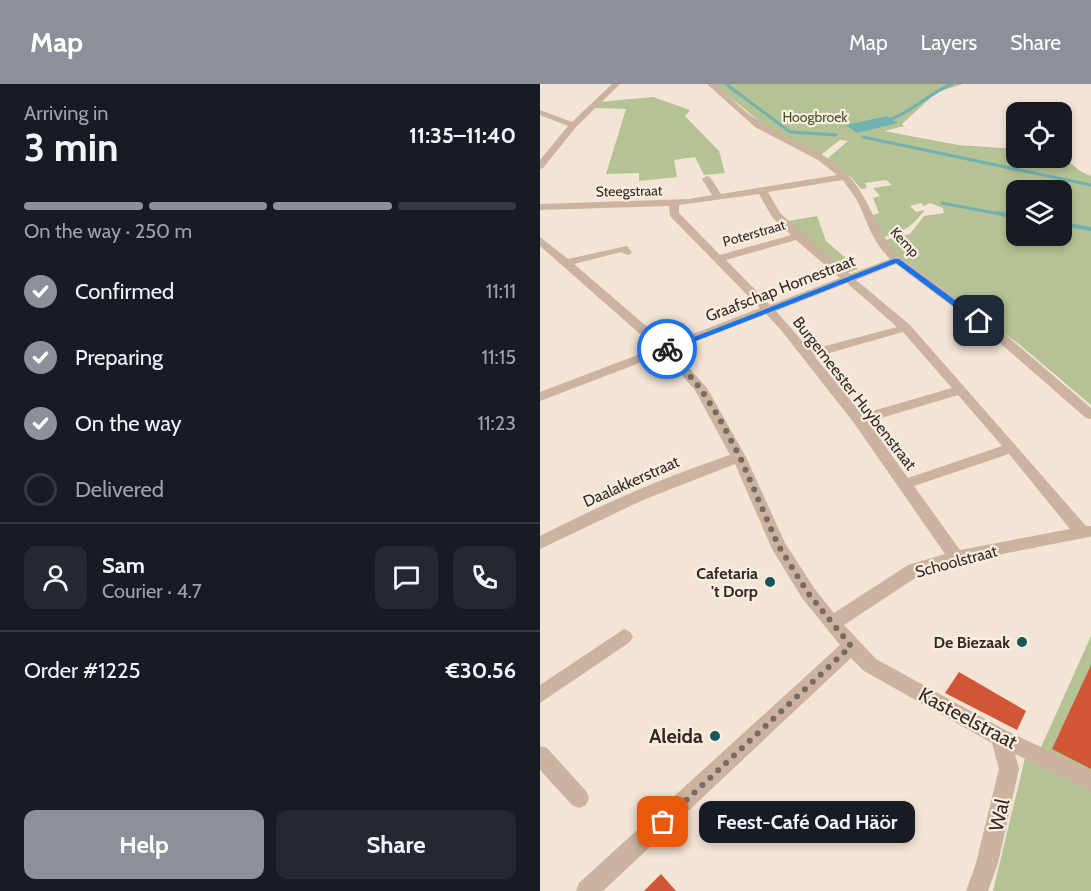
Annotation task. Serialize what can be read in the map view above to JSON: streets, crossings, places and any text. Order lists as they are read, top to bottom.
{
  "streets": {
    "street": [
      "Steegstraat",
      "Poterstraat",
      "Kemp",
      "Graafschap Hornestraat",
      "Burgemeester Huybenstraat",
      "Daalakkerstraat",
      "Schoolstraat",
      "Kasteelstraat",
      "Wal"
    ]
  },
  "crossings": [
    ["Steegstraat", "Kemp"],
    ["Steegstraat", "Burgemeester Huybenstraat"],
    ["Poterstraat", "Burgemeester Huybenstraat"],
    ["Kemp", "Graafschap Hornestraat"],
    ["Graafschap Hornestraat", "Burgemeester Huybenstraat"],
    ["Graafschap Hornestraat", "Kasteelstraat"],
    ["Burgemeester Huybenstraat", "Schoolstraat"],
    ["Daalakkerstraat", "Kasteelstraat"],
    ["Schoolstraat", "Kasteelstraat"],
    ["Kasteelstraat", "Wal"]
  ],
  "parks": ["Hoogbroek"],
  "places": [
    "Cafetaria 't Dorp",
    "De Biezaak",
    "Aleida",
    "Feest-Café Oad Häör"
  ],
  "page": {
    "header": "Map",
    "nav": ["Map", "Layers", "Share"],
    "heading": ["3 min", "Arriving in", "11:35–11:40"],
    "panel": [
      "Sam",
      "Courier · 4.7",
      "Order #1225",
      "€30.56"
    ],
    "bar": "On the way · 250 m",
    "list": [
      ["Confirmed", "11:11"],
      ["Preparing", "11:15"],
      ["On the way", "11:23"],
      "Delivered"
    ],
    "buttons": ["Help", "Share"],
    "bubble": "Feest-Café Oad Häör"
  }
}
